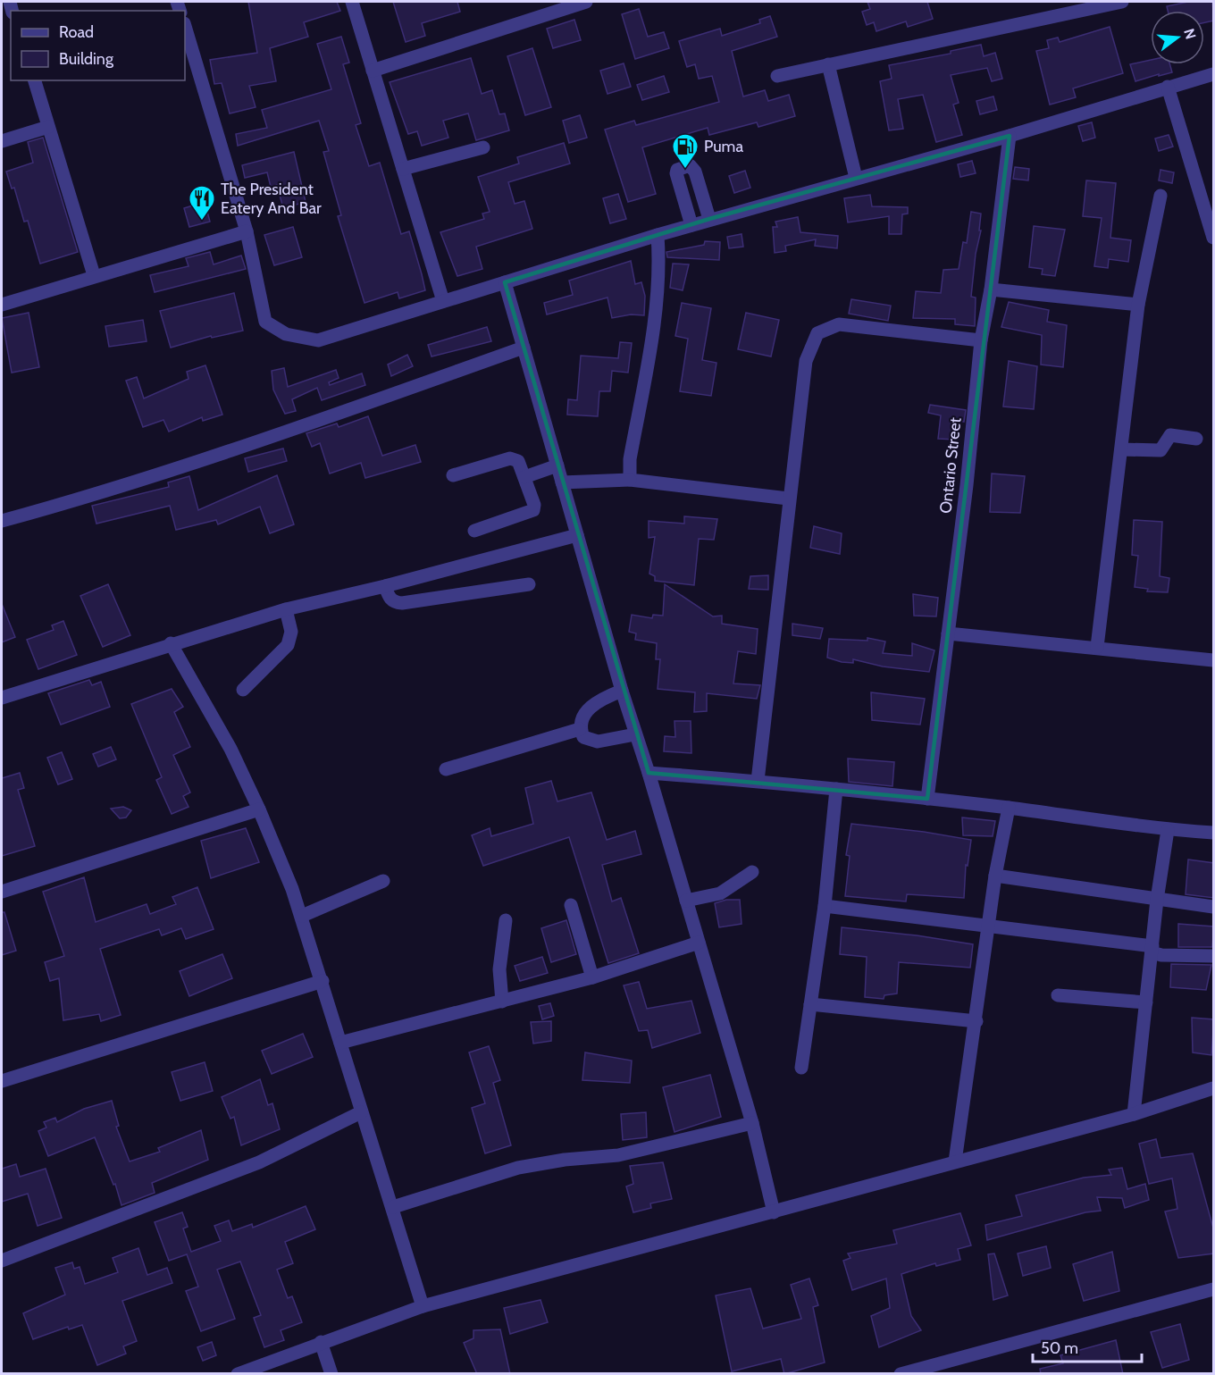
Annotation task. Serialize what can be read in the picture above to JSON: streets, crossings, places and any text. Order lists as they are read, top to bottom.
{
  "streets": {
    "street": ["Ontario Street"]
  },
  "places": {
    "fuel station": ["Puma"],
    "restaurant": ["The President Eatery And Bar"]
  },
  "legend": ["Road", "Building"],
  "scale_bar": "50 m",
  "north": "right"
}
